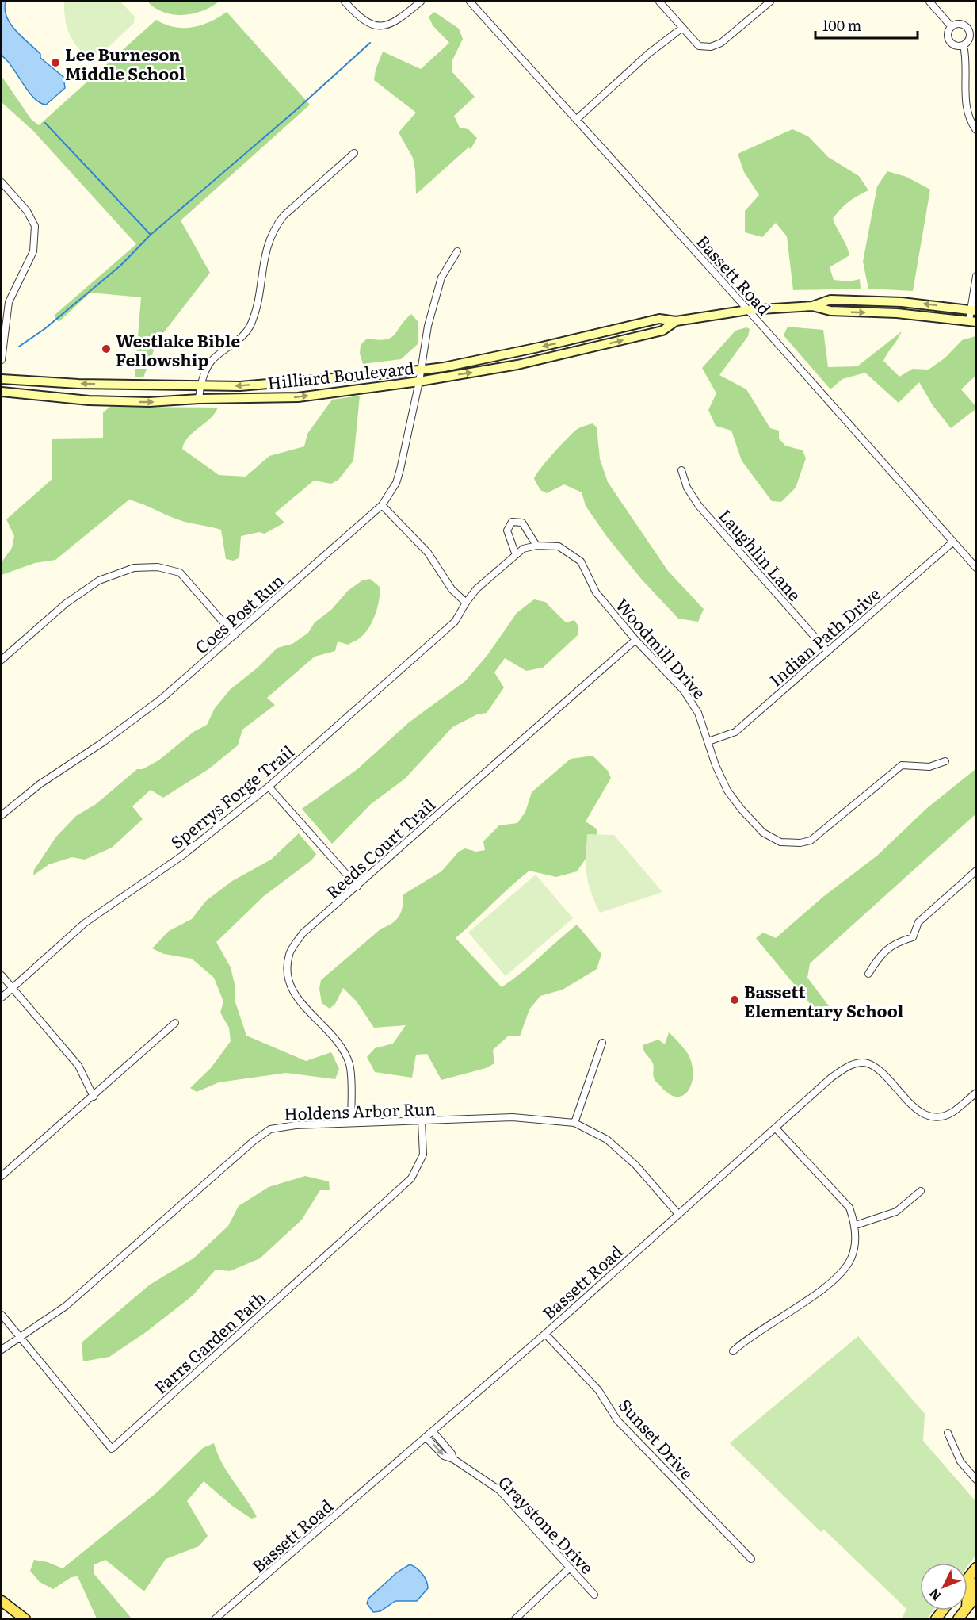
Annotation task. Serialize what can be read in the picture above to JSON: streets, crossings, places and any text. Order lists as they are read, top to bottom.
{
  "streets": {
    "main road": ["Hilliard Boulevard"],
    "street": [
      "Bassett Road",
      "Laughlin Lane",
      "Coes Post Run",
      "Indian Path Drive",
      "Woodmill Drive",
      "Sperrys Forge Trail",
      "Reeds Court Trail",
      "Holdens Arbor Run",
      "Farrs Garden Path",
      "Sunset Drive",
      "Graystone Drive"
    ]
  },
  "crossings": [
    ["Bassett Road", "Hilliard Boulevard"],
    ["Bassett Road", "Indian Path Drive"],
    ["Bassett Road", "Holdens Arbor Run"],
    ["Bassett Road", "Sunset Drive"],
    ["Bassett Road", "Graystone Drive"],
    ["Hilliard Boulevard", "Coes Post Run"],
    ["Laughlin Lane", "Indian Path Drive"],
    ["Indian Path Drive", "Woodmill Drive"],
    ["Woodmill Drive", "Sperrys Forge Trail"],
    ["Woodmill Drive", "Reeds Court Trail"],
    ["Reeds Court Trail", "Holdens Arbor Run"],
    ["Holdens Arbor Run", "Farrs Garden Path"]
  ],
  "places": ["Lee Burneson Middle School", "Westlake Bible Fellowship", "Bassett Elementary School"],
  "scale_bar": "100 m",
  "north": "bottom left"
}
